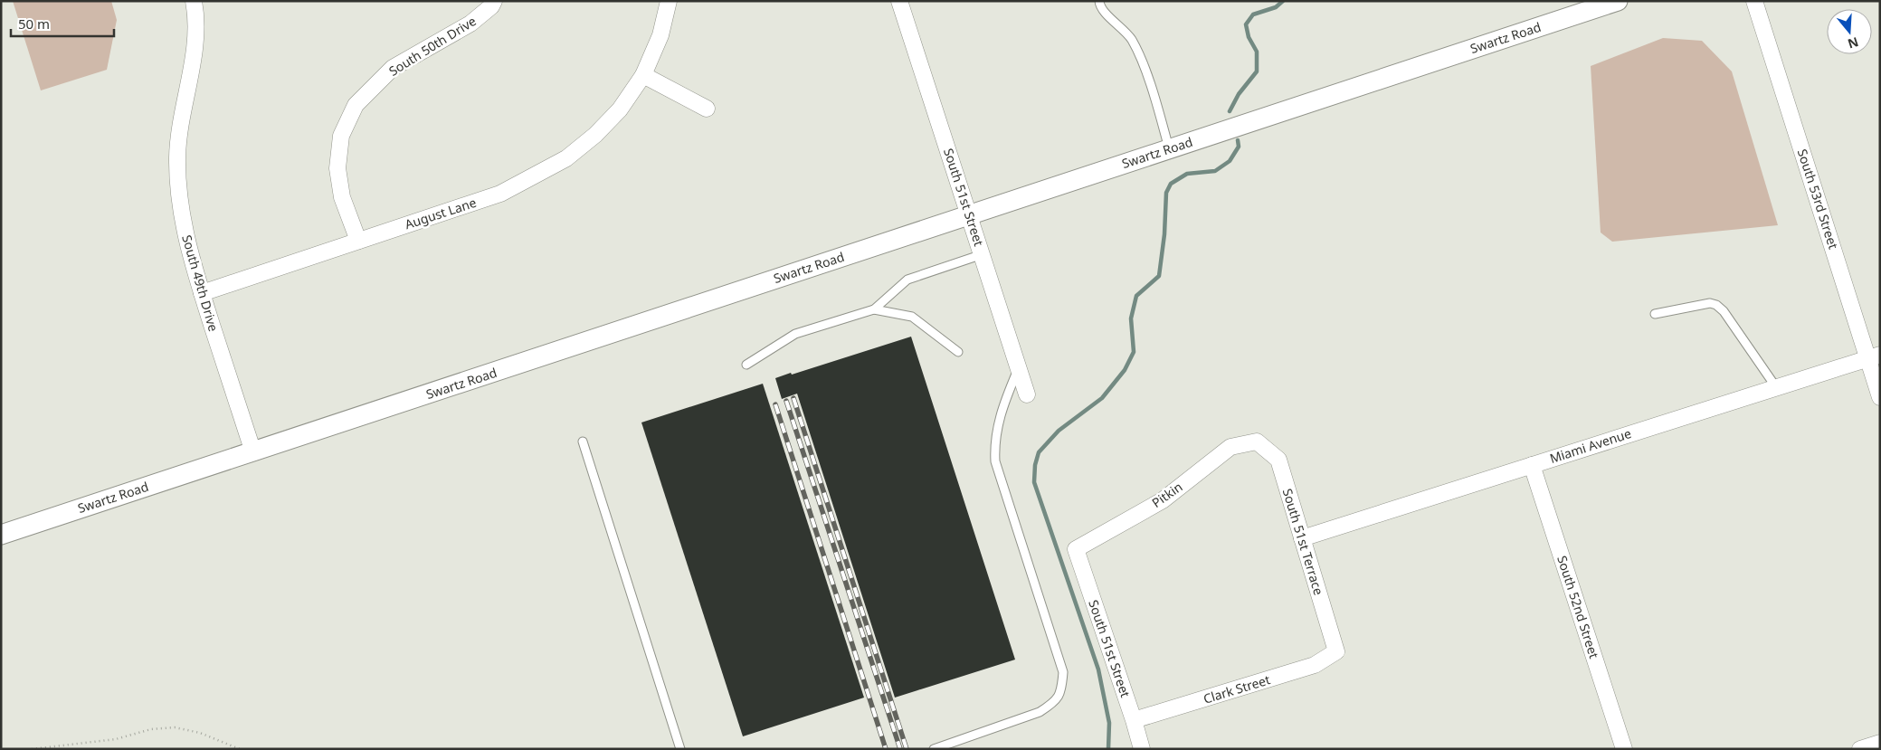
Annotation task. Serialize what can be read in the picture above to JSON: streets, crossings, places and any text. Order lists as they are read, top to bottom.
{
  "streets": {
    "street": [
      "Swartz Road",
      "South 50th Drive",
      "South 51st Street",
      "South 53rd Street",
      "August Lane",
      "South 49th Drive",
      "Miami Avenue",
      "Pitkin",
      "South 51st Terrace",
      "South 52nd Street",
      "Clark Street"
    ]
  },
  "crossings": [
    ["Swartz Road", "South 51st Street"],
    ["Swartz Road", "South 49th Drive"],
    ["South 50th Drive", "August Lane"],
    ["South 51st Street", "Pitkin"],
    ["South 51st Street", "Clark Street"],
    ["South 53rd Street", "Miami Avenue"],
    ["August Lane", "South 49th Drive"],
    ["Miami Avenue", "South 51st Terrace"],
    ["Miami Avenue", "South 52nd Street"],
    ["Pitkin", "South 51st Terrace"],
    ["South 51st Terrace", "Clark Street"]
  ],
  "scale_bar": "50 m",
  "north": "bottom"
}
